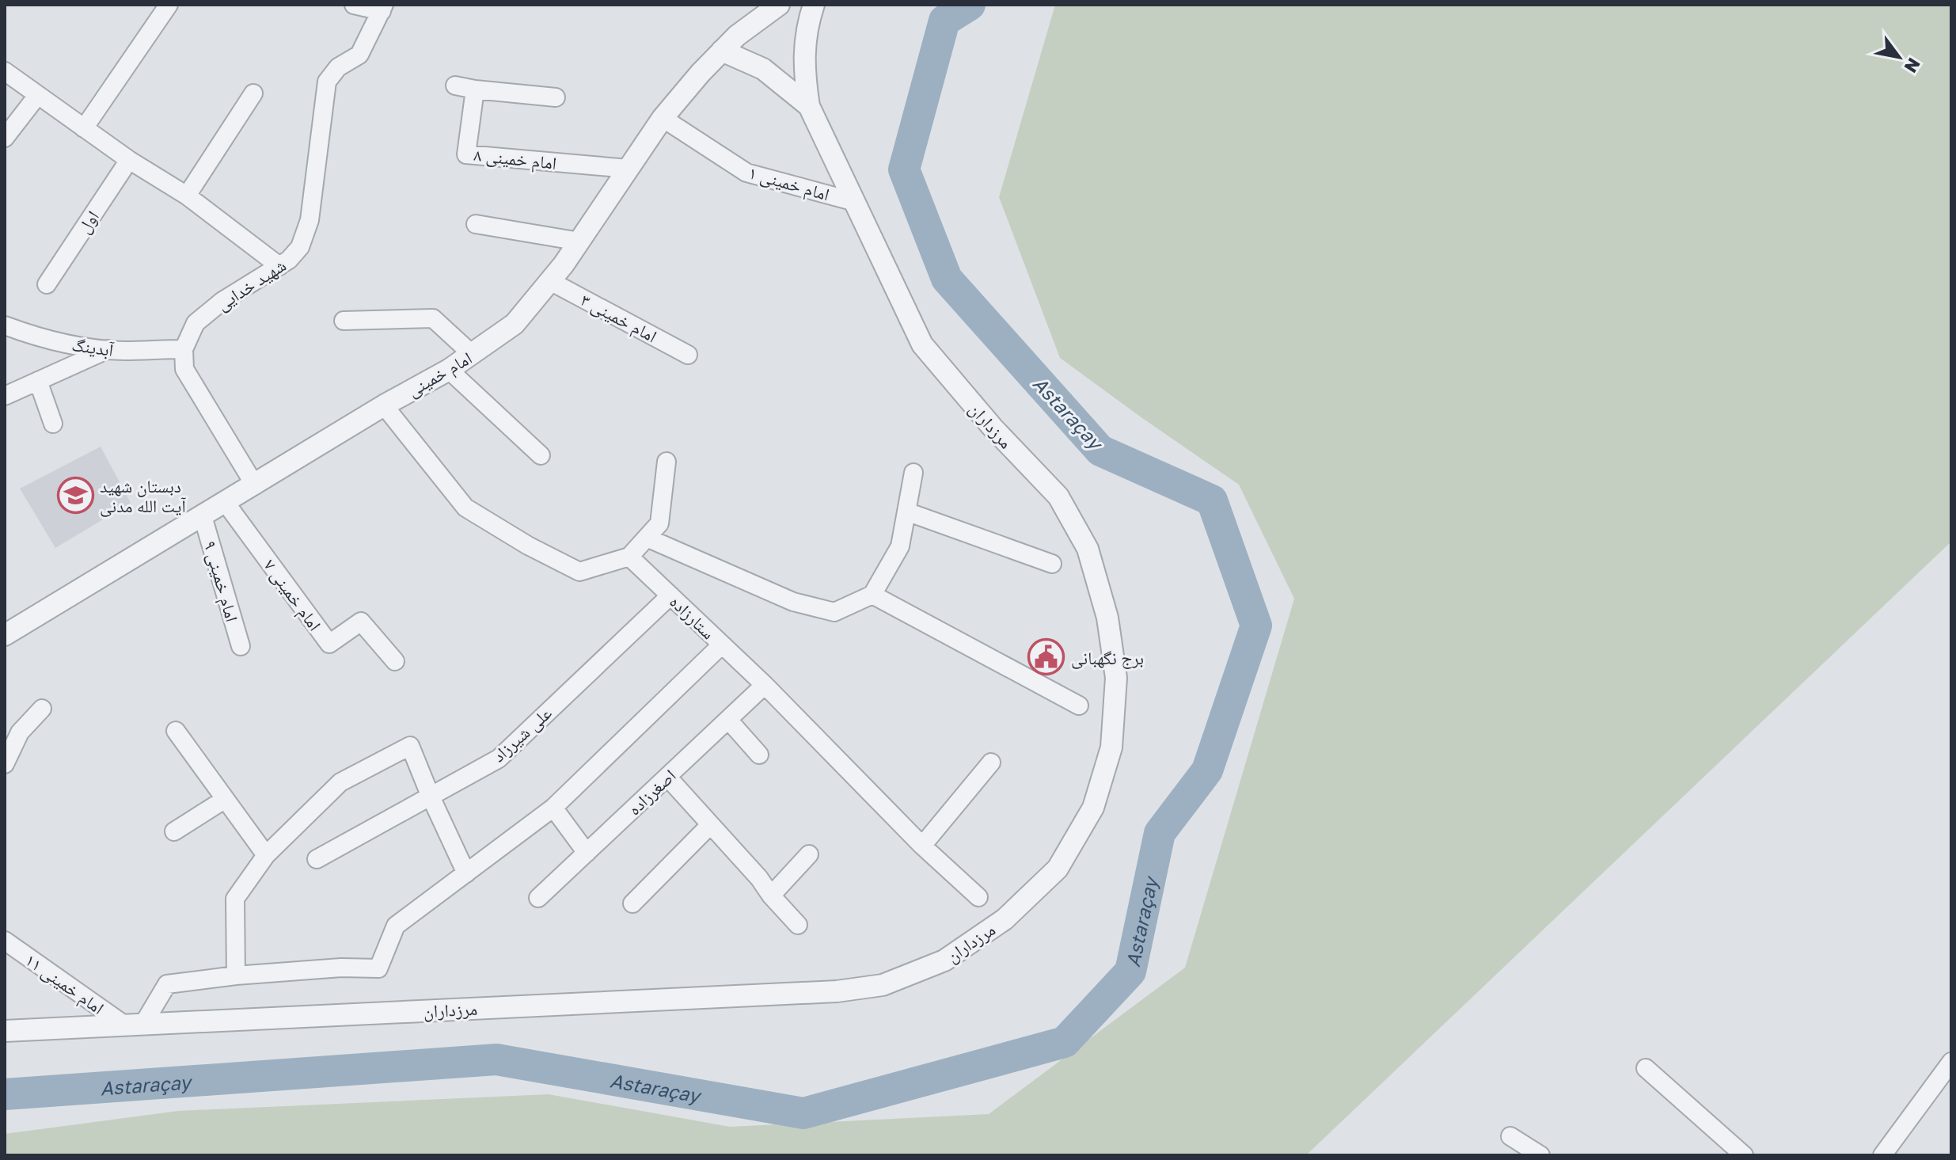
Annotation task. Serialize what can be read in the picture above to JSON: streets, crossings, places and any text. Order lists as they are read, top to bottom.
{
  "streets": {
    "street": [
      "امام خمینی ۸",
      "امام خمینی ۱",
      "اول",
      "شهید خدایی",
      "امام خمینی ۳",
      "آبدینگ",
      "امام خمینی",
      "مرزداران",
      "امام خمینی ۹",
      "امام خمینی ۷",
      "ستارزاده",
      "علی شیرزاد",
      "اصغرزاده",
      "امام خمینی ۱۱"
    ]
  },
  "crossings": [
    ["امام خمینی ۸", "امام خمینی"],
    ["امام خمینی ۱", "امام خمینی"],
    ["امام خمینی ۱", "مرزداران"],
    ["شهید خدایی", "آبدینگ"],
    ["امام خمینی ۳", "امام خمینی"],
    ["امام خمینی", "مرزداران"],
    ["امام خمینی", "امام خمینی ۹"],
    ["امام خمینی", "امام خمینی ۷"],
    ["مرزداران", "امام خمینی ۱۱"],
    ["ستارزاده", "علی شیرزاد"],
    ["ستارزاده", "اصغرزاده"]
  ],
  "water": ["Astaraçay"],
  "places": {
    "school or university": ["دبستان شهید آیت الله مدنی"],
    "public building": ["برج نگهبانی"]
  },
  "north": "bottom right"
}
